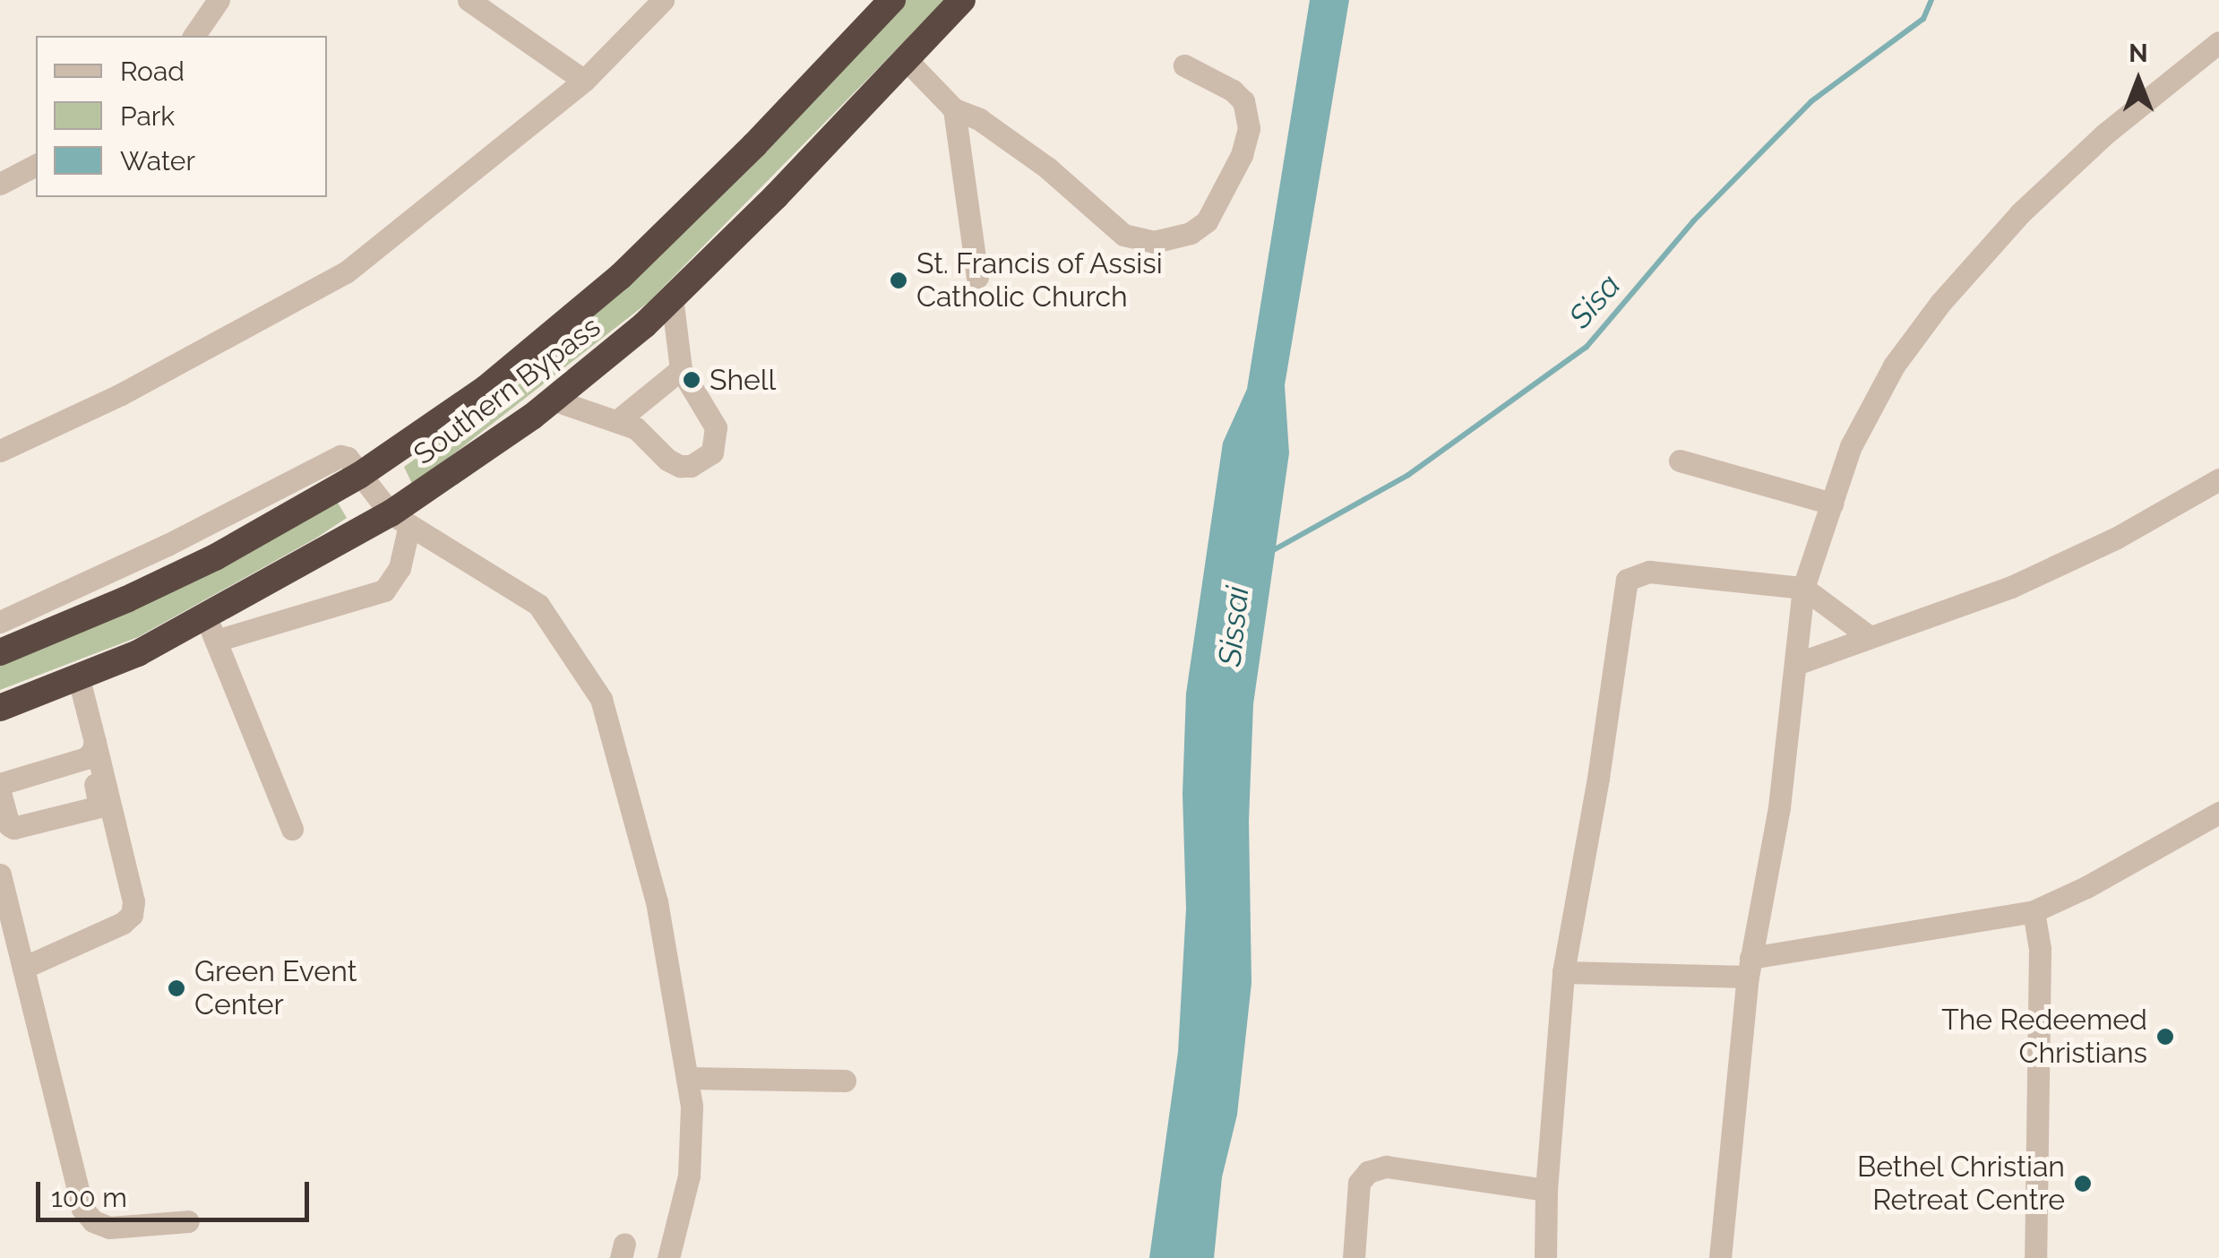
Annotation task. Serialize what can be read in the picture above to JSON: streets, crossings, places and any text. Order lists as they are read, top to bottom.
{
  "streets": {
    "highway": ["Southern Bypass"]
  },
  "water": ["Sisa", "Sissai"],
  "places": [
    "St. Francis of Assisi Catholic Church",
    "Shell",
    "Green Event Center",
    "The Redeemed Christians",
    "Bethel Christian Retreat Centre"
  ],
  "legend": ["Road", "Park", "Water"],
  "scale_bar": "100 m",
  "north": "top"
}
